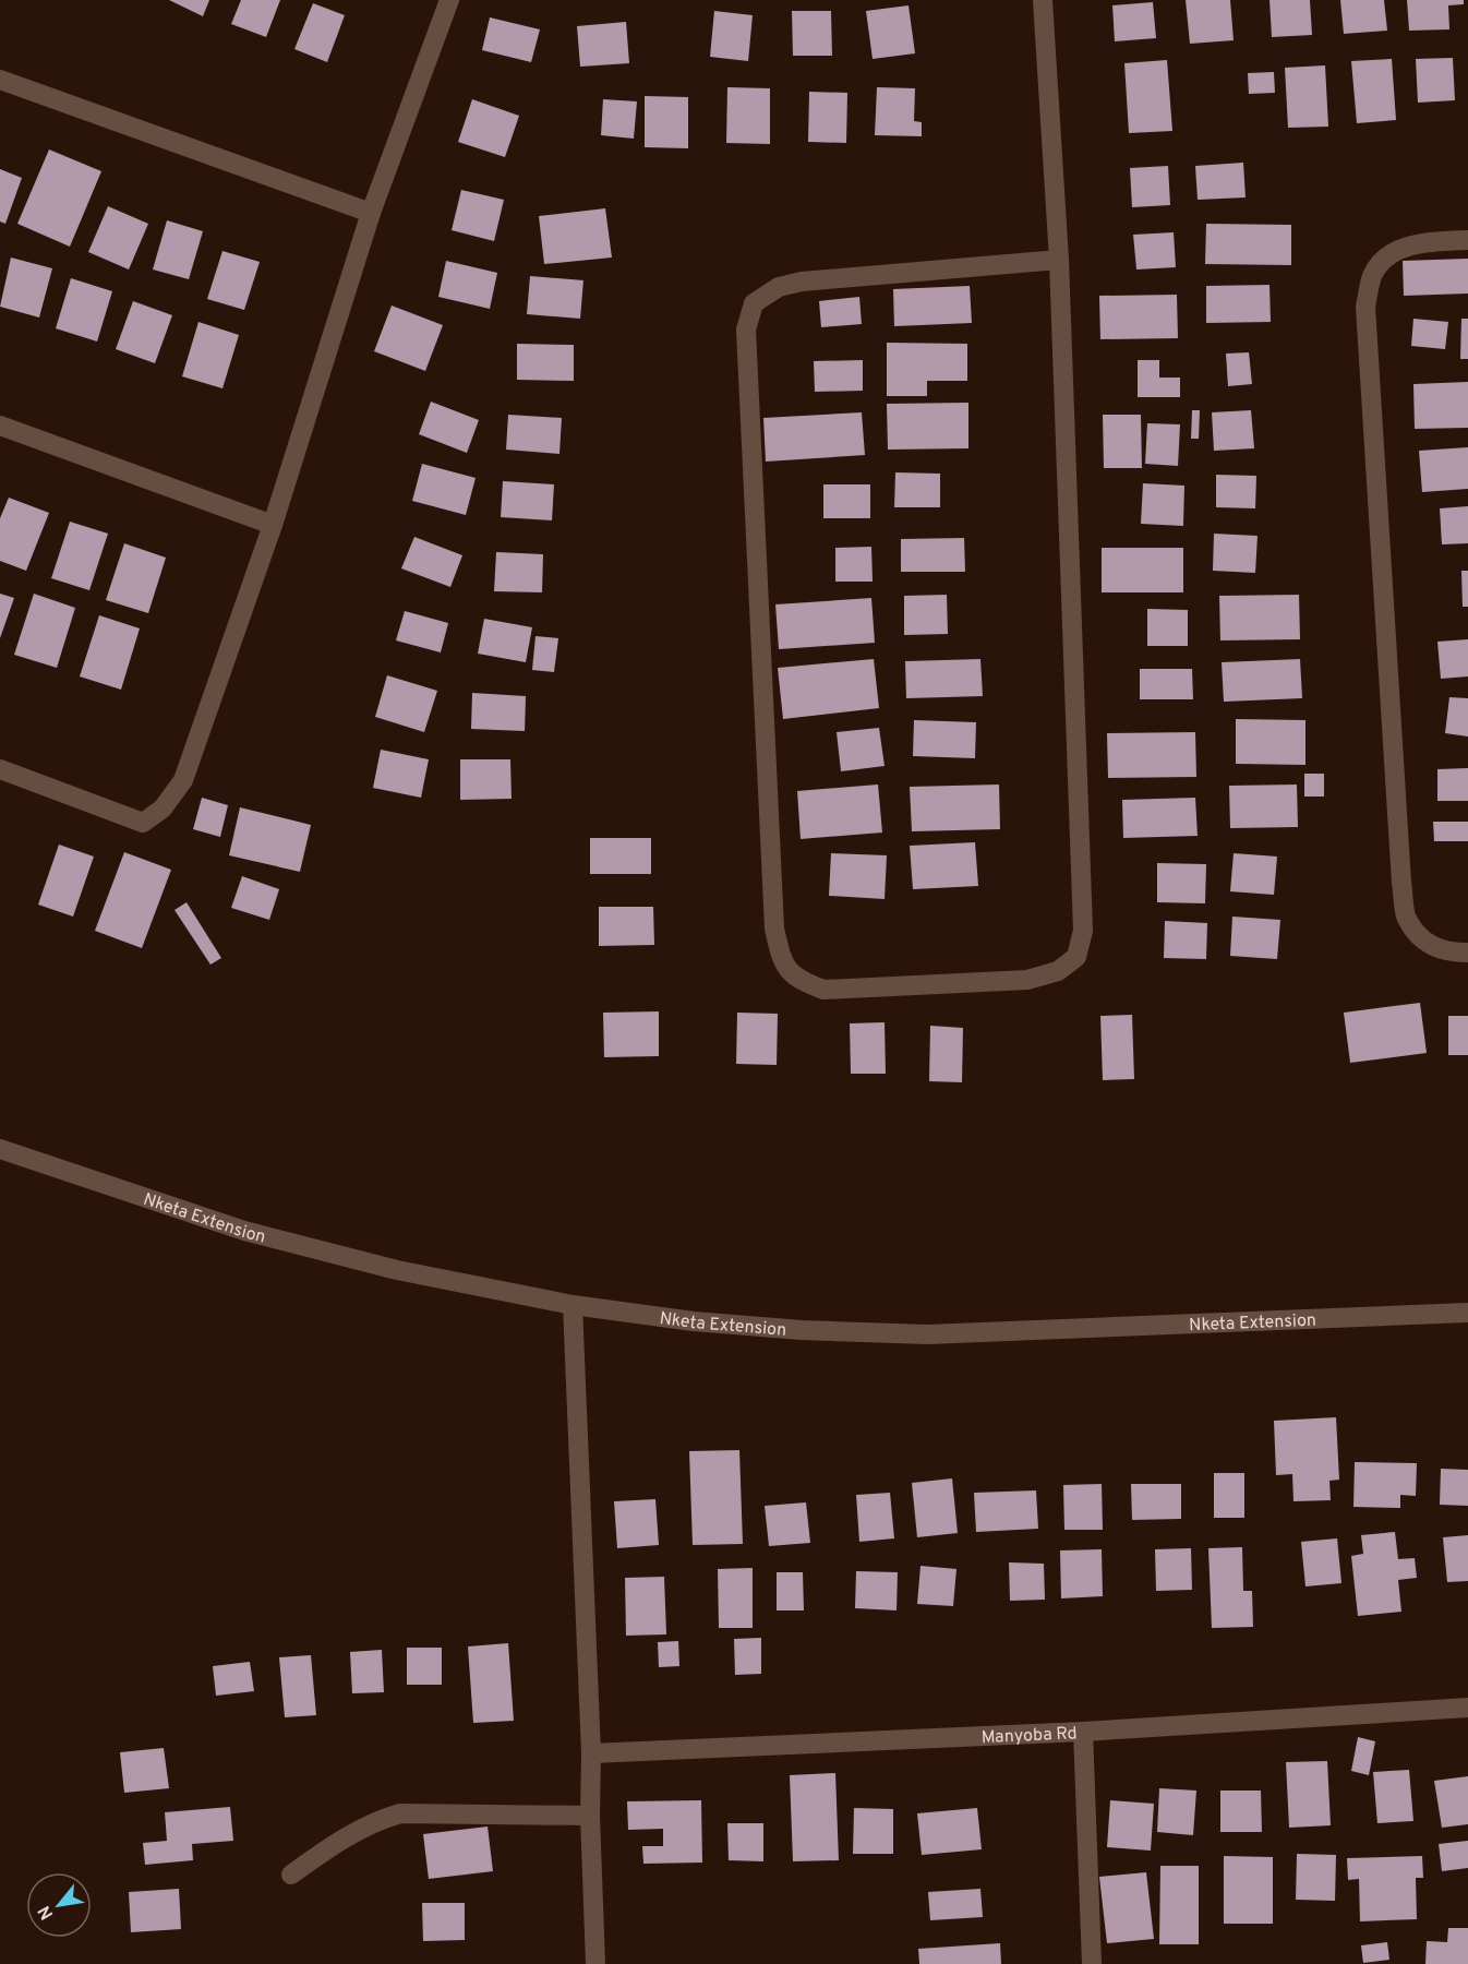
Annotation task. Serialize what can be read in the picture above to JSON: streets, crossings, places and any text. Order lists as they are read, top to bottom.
{
  "streets": {
    "street": ["Nketa Extension", "Manyoba Rd"]
  },
  "north": "bottom left"
}
